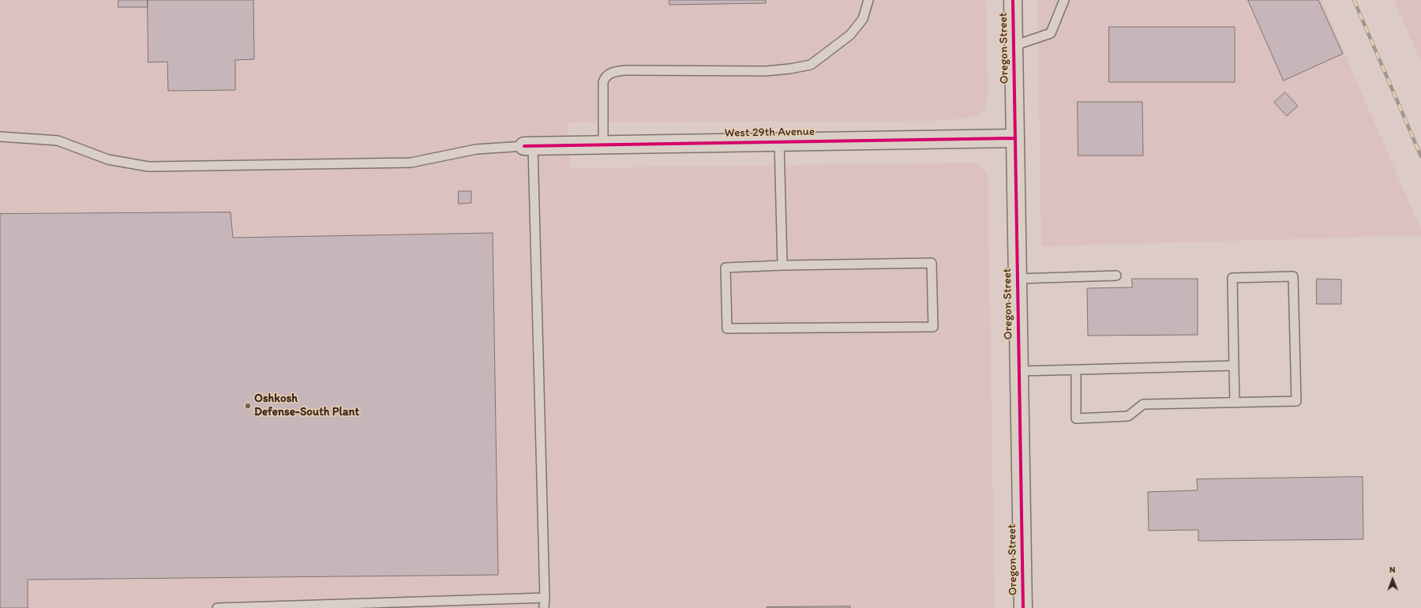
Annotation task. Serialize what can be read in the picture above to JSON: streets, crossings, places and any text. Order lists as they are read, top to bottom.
{
  "streets": {
    "street": ["Oregon Street", "West 29th Avenue"]
  },
  "crossings": [
    ["Oregon Street", "West 29th Avenue"]
  ],
  "places": ["Oshkosh Defense-South Plant"],
  "north": "top"
}
